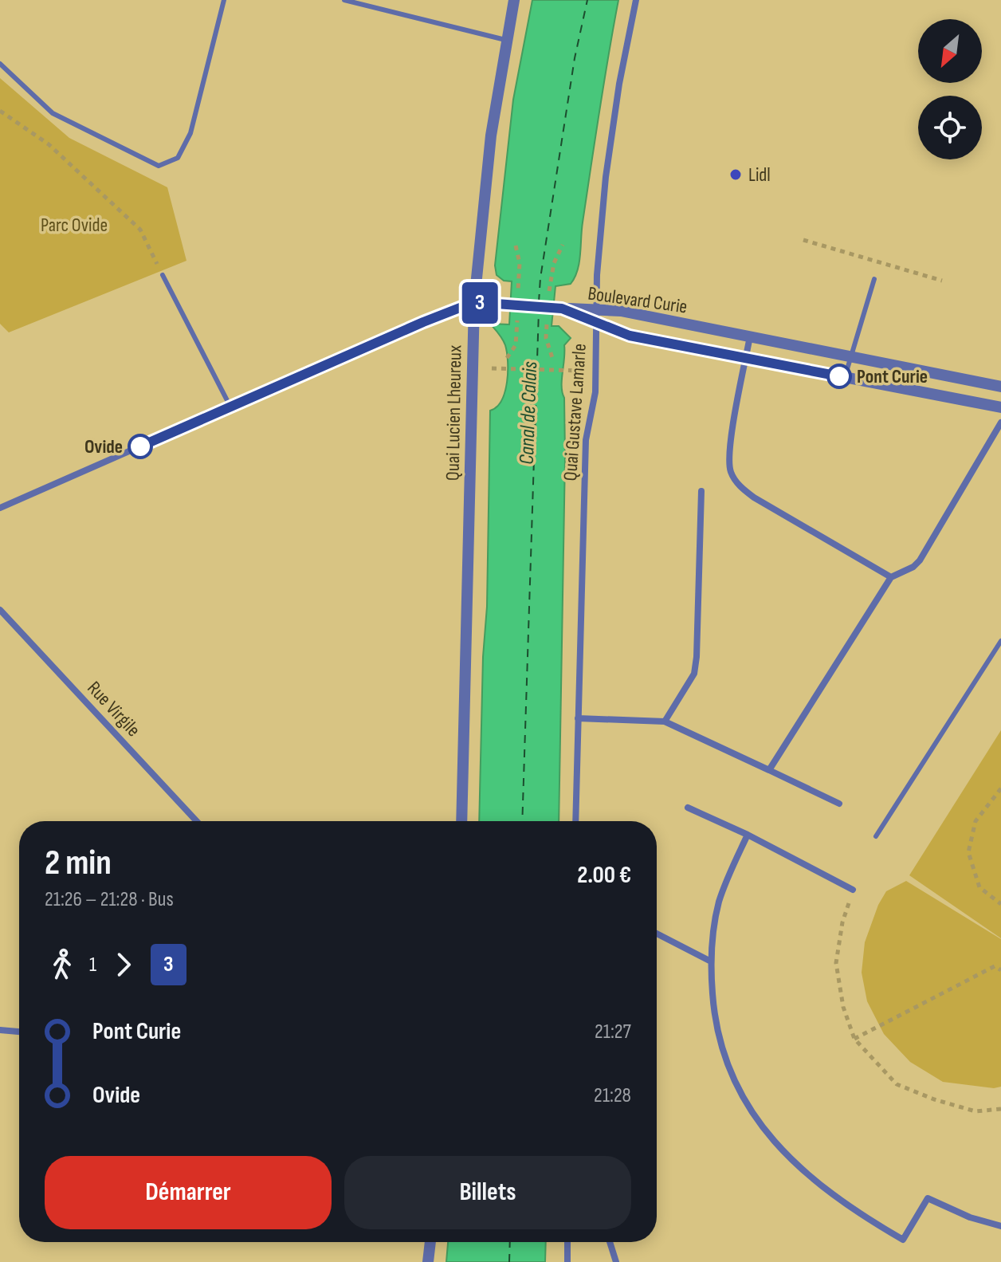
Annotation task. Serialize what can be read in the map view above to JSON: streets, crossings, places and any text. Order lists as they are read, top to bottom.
{
  "streets": {
    "street": [
      "Boulevard Curie",
      "Quai Gustave Lamarle",
      "Quai Lucien Lheureux",
      "Rue Virgile"
    ]
  },
  "crossings": [
    ["Boulevard Curie", "Quai Gustave Lamarle"]
  ],
  "water": ["Canal de Calais"],
  "parks": ["Parc Ovide"],
  "places": ["Lidl", "Pont Curie", "Ovide"],
  "lines": ["bus line 3"],
  "north": "bottom left",
  "page": {
    "on_map": "3",
    "heading": ["2 min", "21:26 – 21:28 · Bus", "2.00 €"],
    "legs": ["1", "3"],
    "list": [
      {
        "name": "Pont Curie",
        "value": "21:27"
      },
      {
        "name": "Ovide",
        "value": "21:28"
      }
    ],
    "buttons": ["Démarrer", "Billets"]
  }
}
